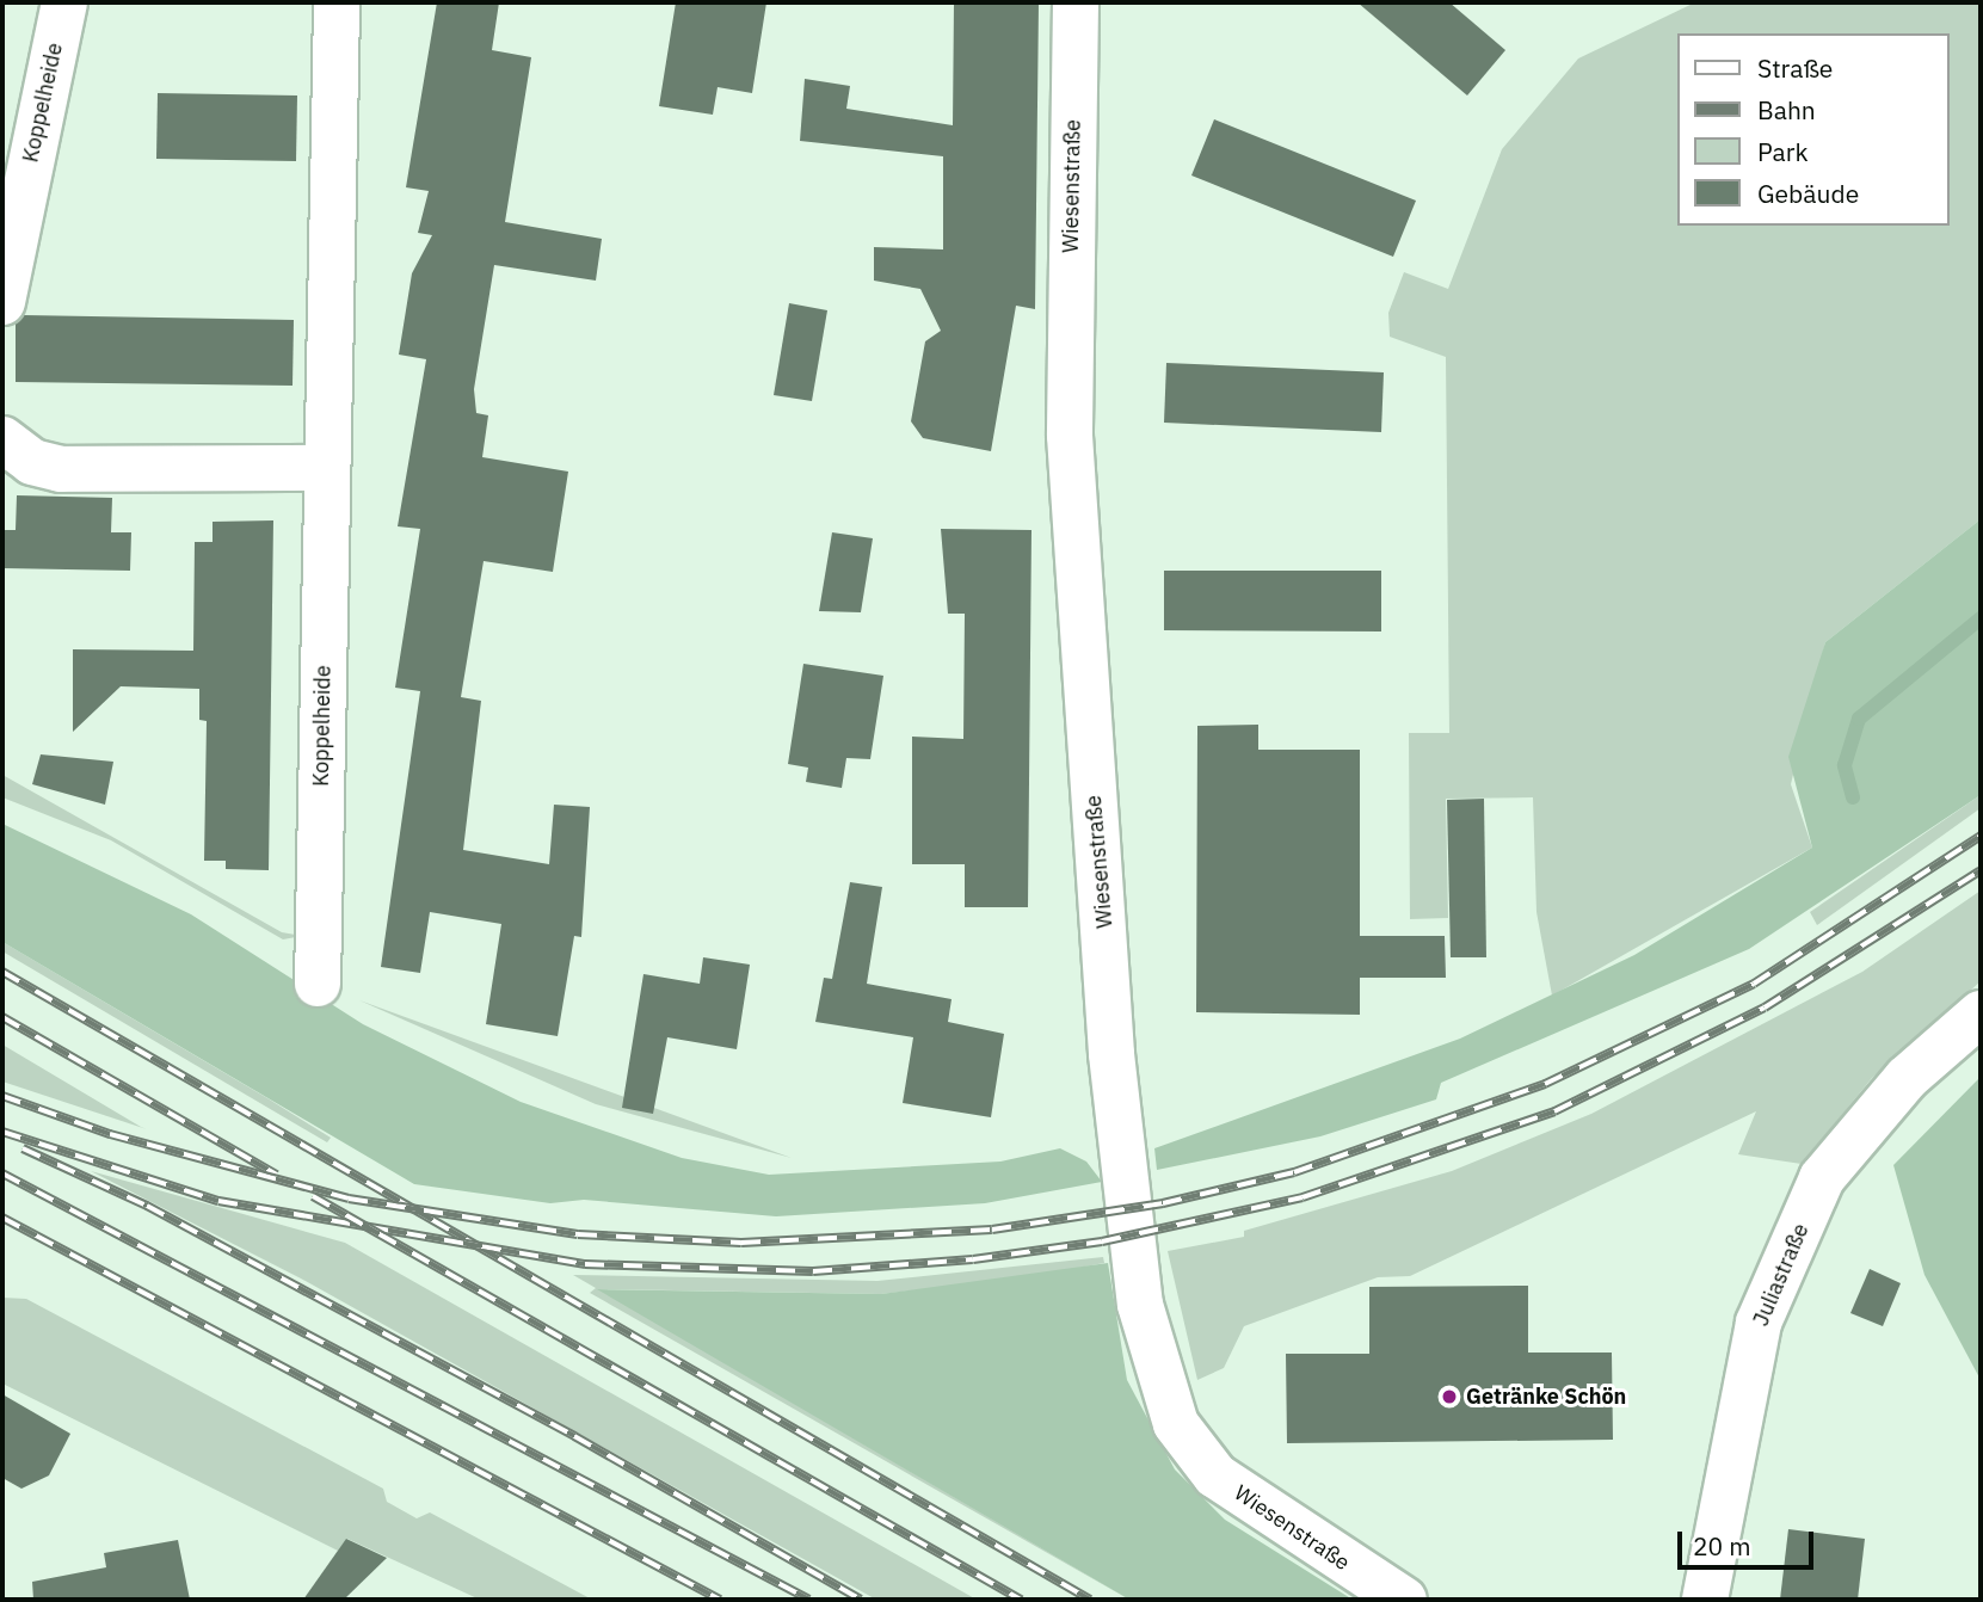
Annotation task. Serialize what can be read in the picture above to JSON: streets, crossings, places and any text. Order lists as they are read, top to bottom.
{
  "streets": {
    "street": ["Koppelheide", "Wiesenstraße", "Juliastraße"]
  },
  "places": ["Getränke Schön"],
  "legend": [
    "Straße",
    "Bahn",
    "Park",
    "Gebäude"
  ],
  "scale_bar": "20 m"
}
